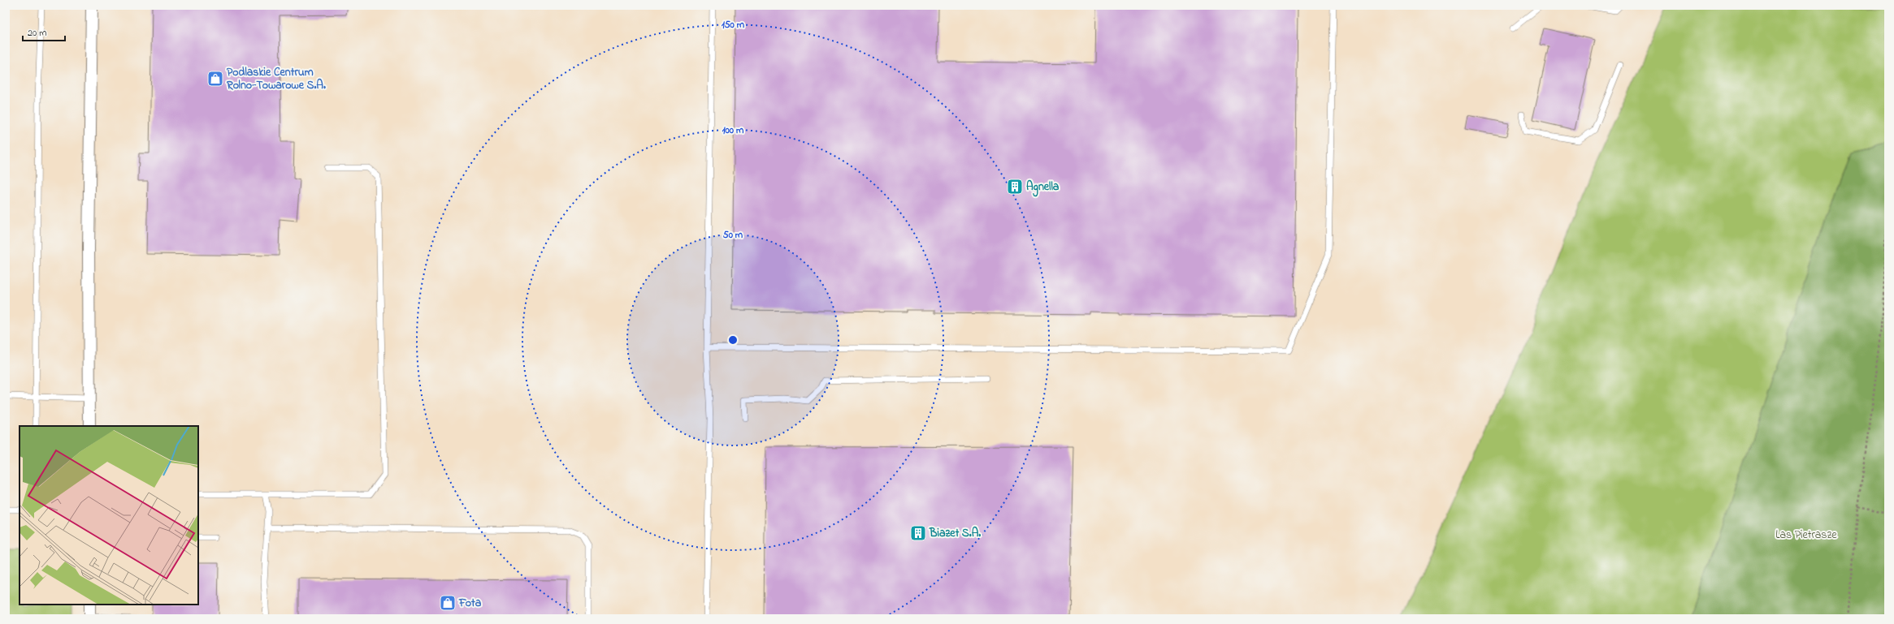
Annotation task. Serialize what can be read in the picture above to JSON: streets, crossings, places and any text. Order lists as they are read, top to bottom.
{
  "parks": ["Las Pietrasze"],
  "places": {
    "shop": ["Podlaskie Centrum Rolno-Towarowe S.A.", "Fota"],
    "building": ["Agnella", "Biazet S.A."]
  },
  "scale_bar": "20 m",
  "rings": ["150 m", "100 m", "50 m"]
}
